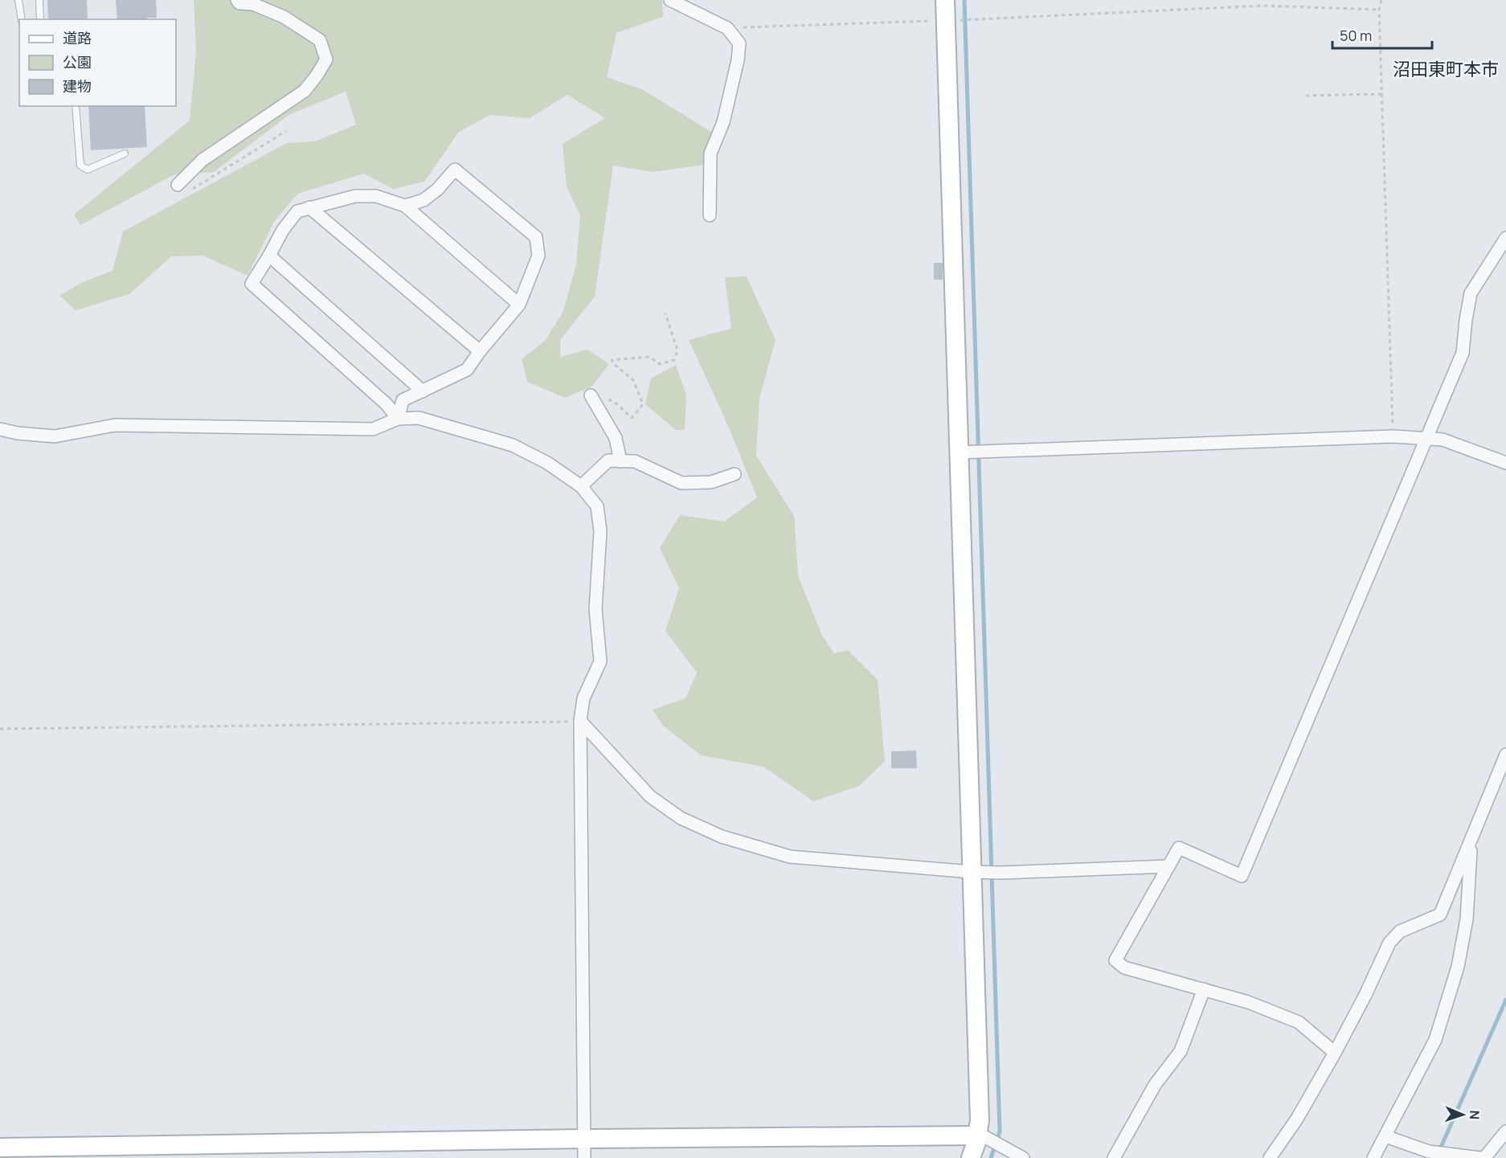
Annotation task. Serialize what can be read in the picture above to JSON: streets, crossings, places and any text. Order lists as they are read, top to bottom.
{
  "districts": ["沼田東町本市"],
  "legend": ["道路", "公園", "建物"],
  "scale_bar": "50 m",
  "north": "right"
}
